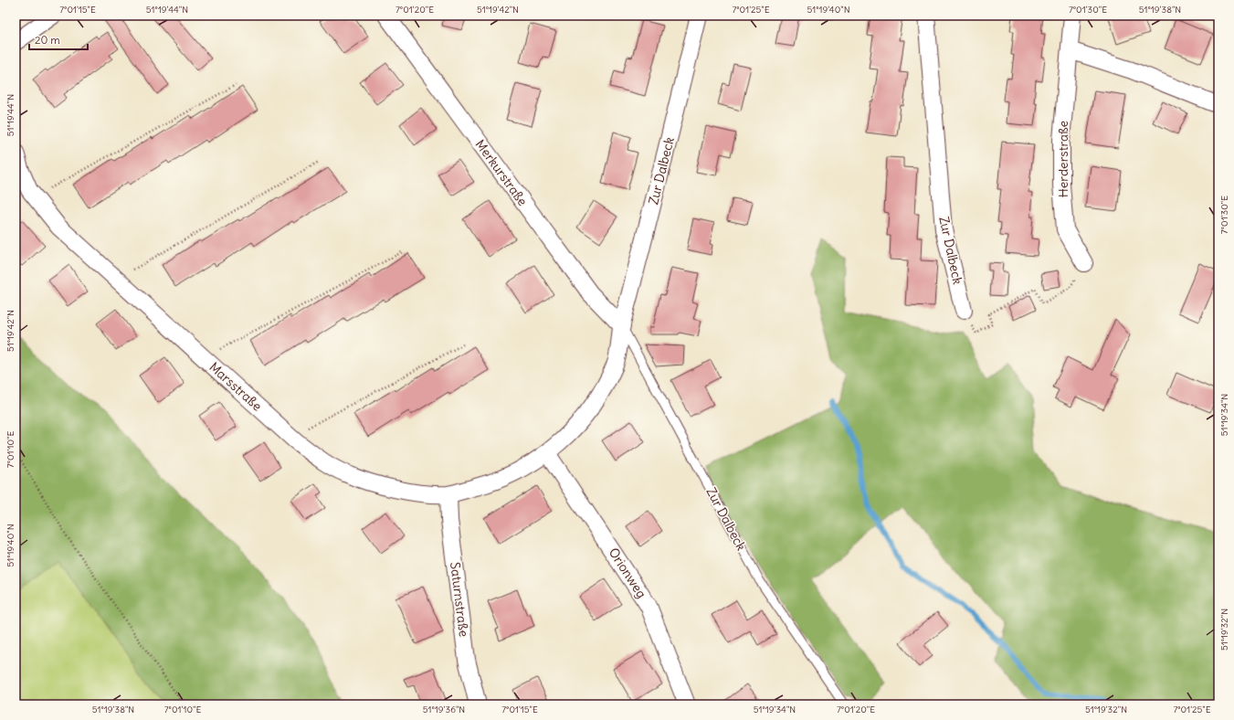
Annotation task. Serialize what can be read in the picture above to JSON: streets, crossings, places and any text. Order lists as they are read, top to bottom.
{
  "streets": {
    "street": [
      "Herderstraße",
      "Zur Dalbeck",
      "Merkurstraße",
      "Marsstraße",
      "Orionweg",
      "Saturnstraße"
    ]
  },
  "crossings": [
    ["Zur Dalbeck", "Merkurstraße"],
    ["Zur Dalbeck", "Marsstraße"],
    ["Zur Dalbeck", "Orionweg"],
    ["Marsstraße", "Saturnstraße"]
  ],
  "scale_bar": "20 m",
  "coordinates": [
    "7°01'15\"E",
    "51°19'44\"N",
    "7°01'20\"E",
    "51°19'42\"N",
    "7°01'25\"E",
    "51°19'40\"N",
    "7°01'30\"E",
    "51°19'38\"N",
    "51°19'34\"N",
    "7°01'10\"E",
    "51°19'32\"N",
    "51°19'36\"N"
  ]
}
